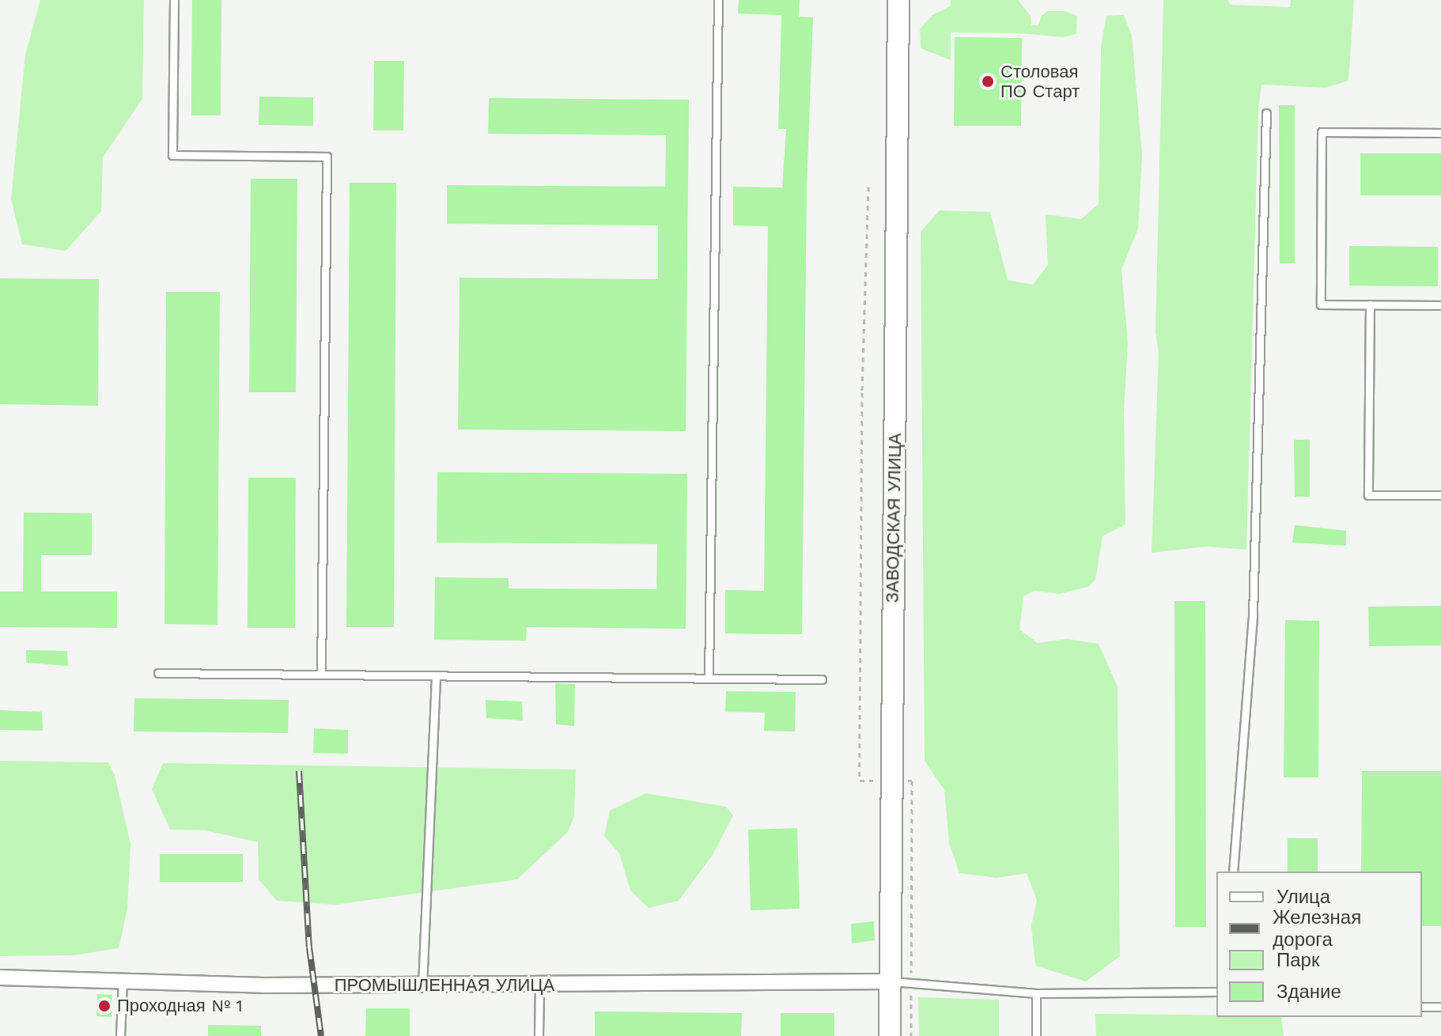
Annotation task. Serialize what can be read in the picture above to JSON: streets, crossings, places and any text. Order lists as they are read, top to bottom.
{
  "streets": {
    "main road": ["ЗАВОДСКАЯ УЛИЦА"],
    "street": ["ПРОМЫШЛЕННАЯ УЛИЦА"]
  },
  "crossings": [
    ["ЗАВОДСКАЯ УЛИЦА", "ПРОМЫШЛЕННАЯ УЛИЦА"]
  ],
  "places": ["Столовая ПО Старт", "Проходная № 1"],
  "legend": [
    "Улица",
    "Железная дорога",
    "Парк",
    "Здание"
  ]
}
